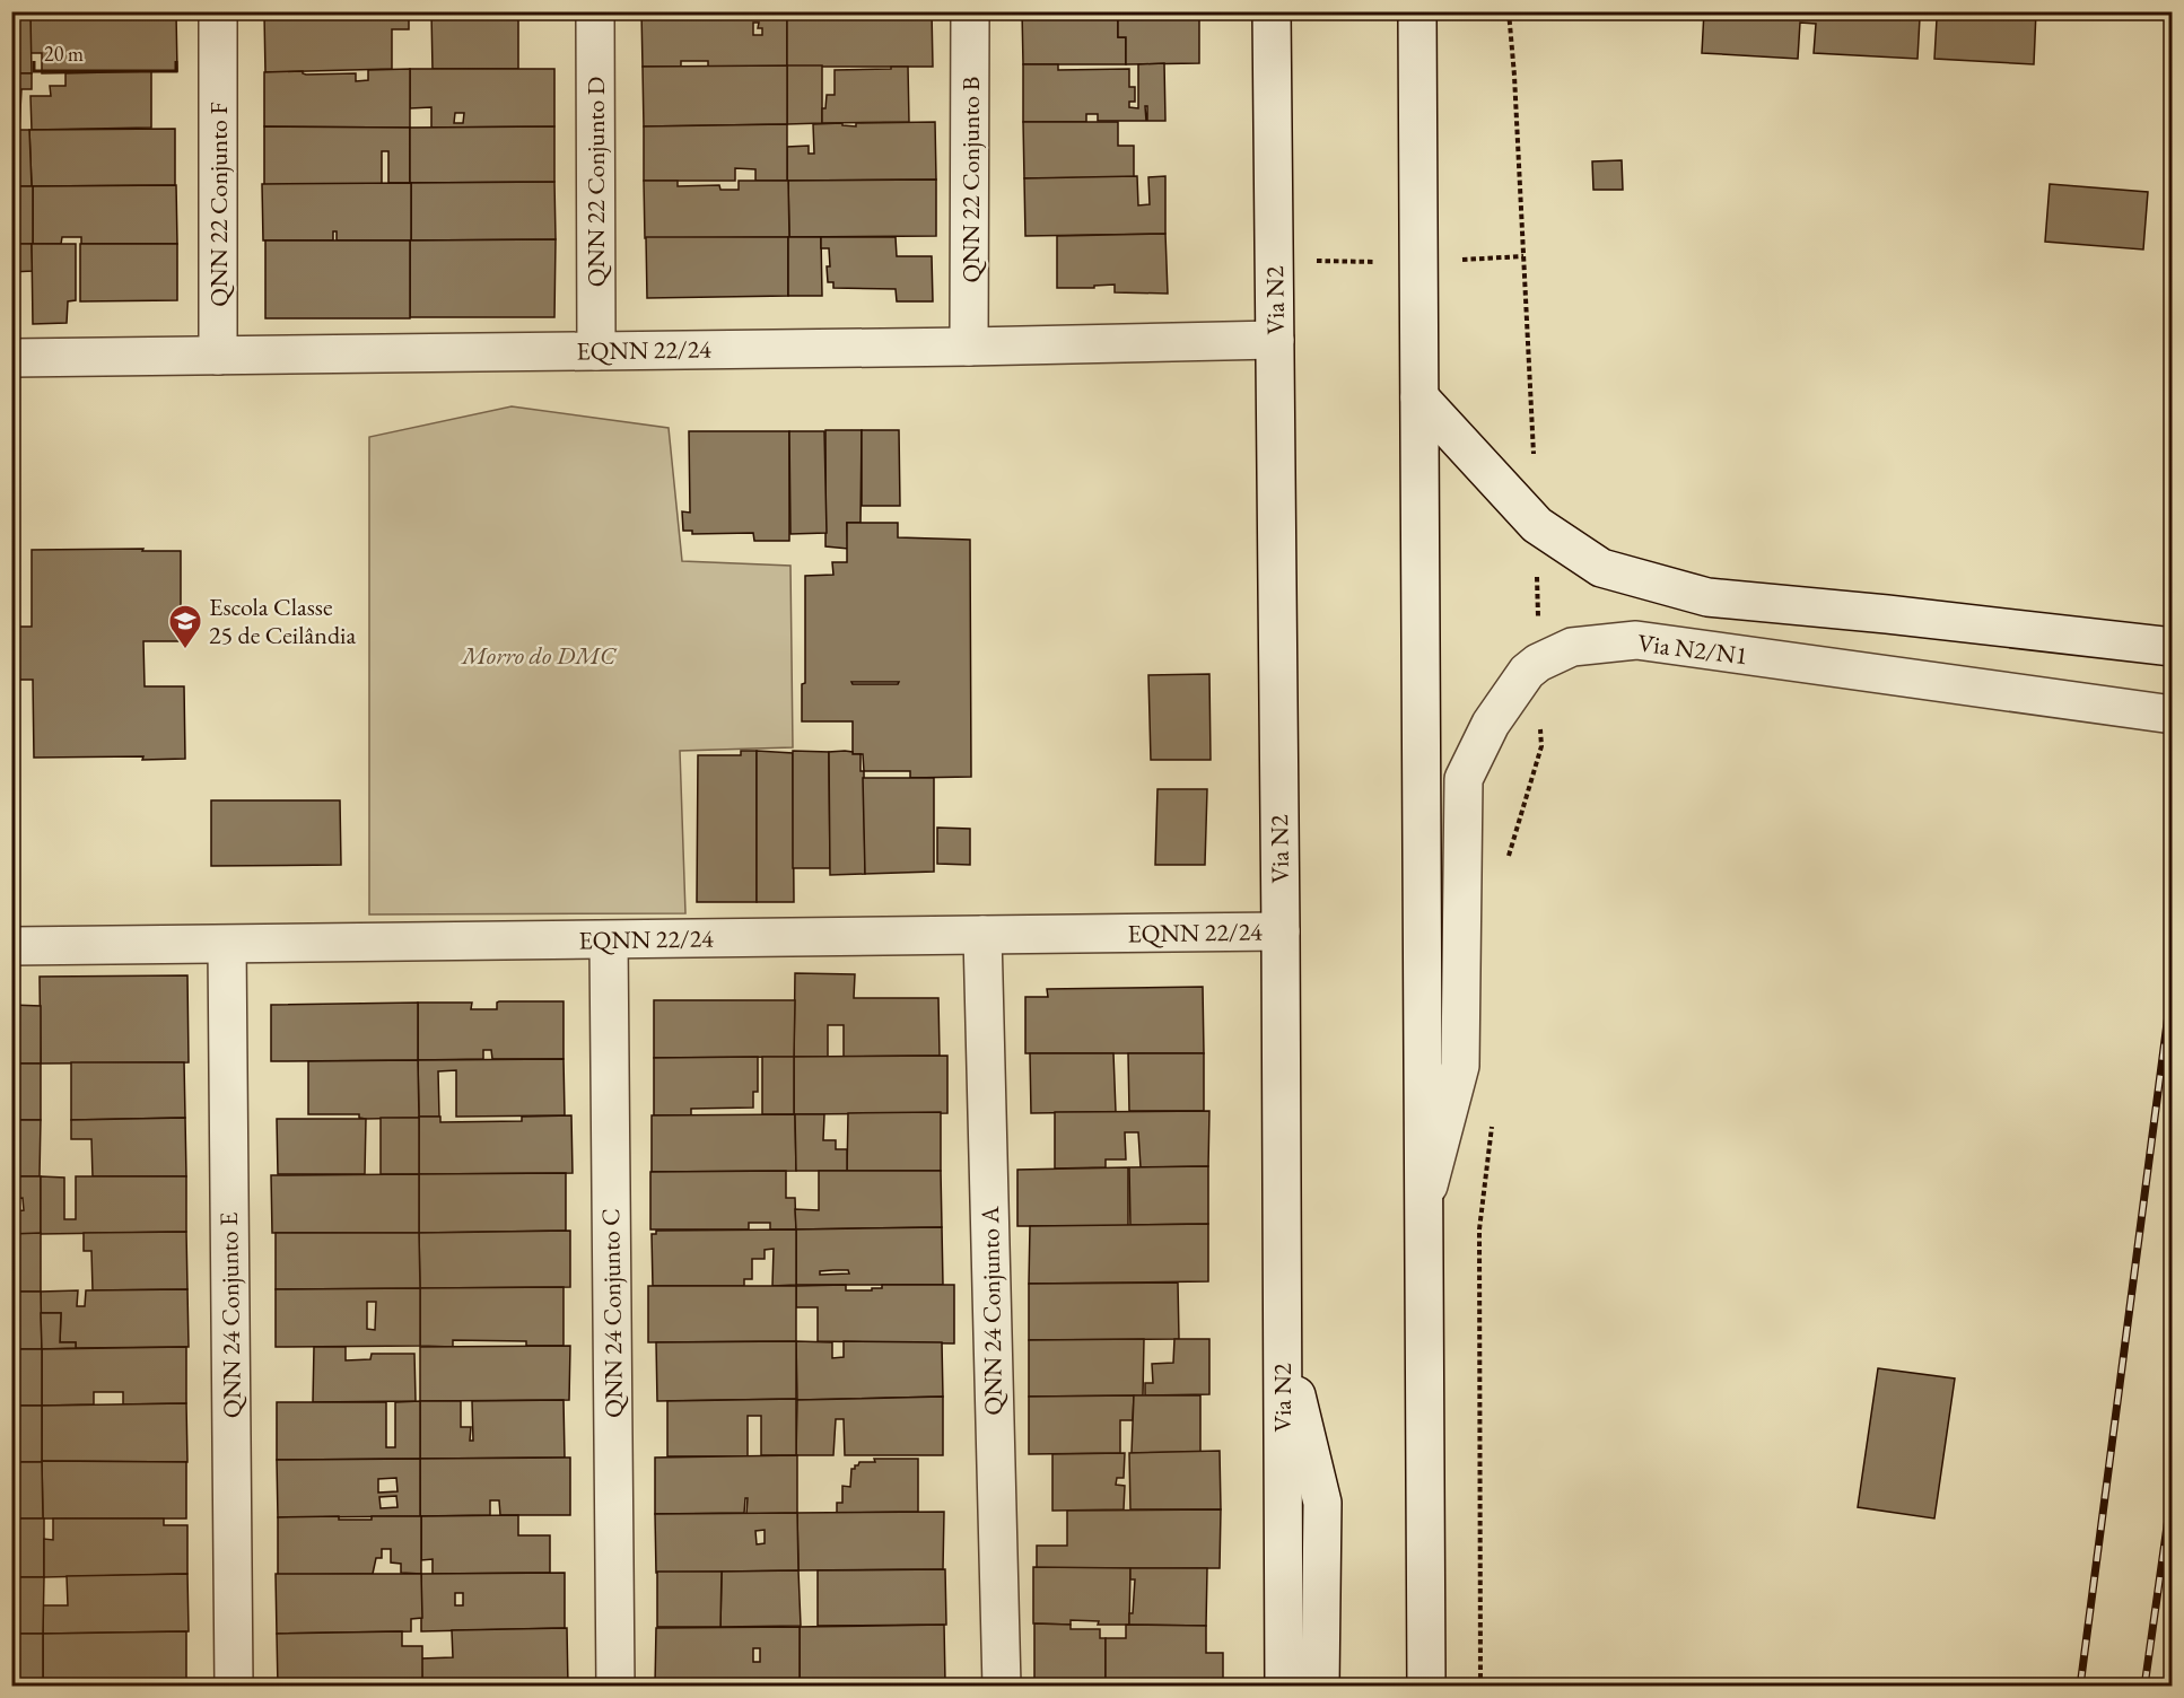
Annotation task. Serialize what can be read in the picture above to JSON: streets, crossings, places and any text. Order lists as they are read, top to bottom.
{
  "streets": {
    "street": [
      "QNN 22 Conjunto B",
      "QNN 22 Conjunto D",
      "QNN 22 Conjunto F",
      "Via N2",
      "EQNN 22/24",
      "Via N2/N1",
      "QNN 24 Conjunto A",
      "QNN 24 Conjunto C",
      "QNN 24 Conjunto E"
    ]
  },
  "crossings": [
    ["QNN 22 Conjunto B", "EQNN 22/24"],
    ["QNN 22 Conjunto D", "EQNN 22/24"],
    ["QNN 22 Conjunto F", "EQNN 22/24"],
    ["Via N2", "EQNN 22/24"],
    ["EQNN 22/24", "QNN 24 Conjunto A"],
    ["EQNN 22/24", "QNN 24 Conjunto C"],
    ["EQNN 22/24", "QNN 24 Conjunto E"]
  ],
  "parks": ["Morro do DMC"],
  "places": {
    "school or university": ["Escola Classe 25 de Ceilândia"]
  },
  "scale_bar": "20 m"
}
